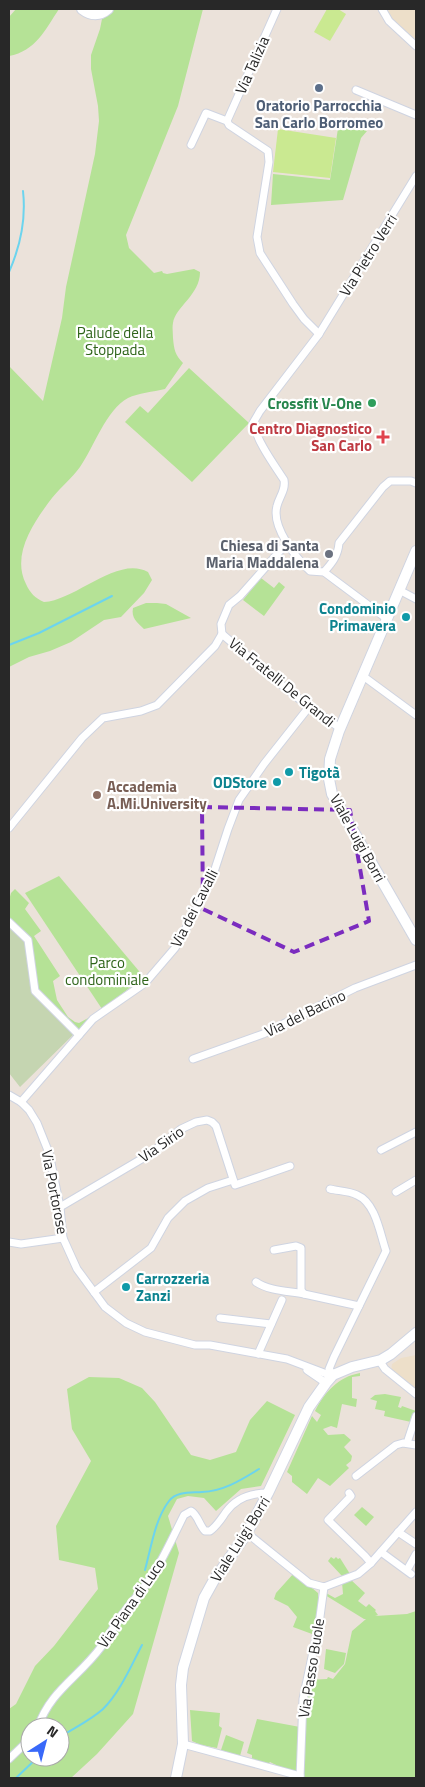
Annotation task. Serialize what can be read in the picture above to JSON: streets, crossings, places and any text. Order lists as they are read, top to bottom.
{
  "streets": {
    "main road": ["Viale Luigi Borri"],
    "street": [
      "Via Talizia",
      "Via Pietro Verri",
      "Via Fratelli De Grandi",
      "Via dei Cavalli",
      "Via del Bacino",
      "Via Sirio",
      "Via Portorose",
      "Via Piana di Luco",
      "Via Passo Buole"
    ]
  },
  "crossings": [
    ["Via Fratelli De Grandi", "Viale Luigi Borri"],
    ["Via Fratelli De Grandi", "Via dei Cavalli"],
    ["Viale Luigi Borri", "Via Portorose"],
    ["Viale Luigi Borri", "Via Piana di Luco"],
    ["Via dei Cavalli", "Via Portorose"],
    ["Via Sirio", "Via Portorose"]
  ],
  "parks": ["Palude della Stoppada", "Parco condominiale"],
  "places": {
    "other": [
      "Oratorio Parrocchia San Carlo Borromeo",
      "Crossfit V-One",
      "Chiesa di Santa Maria Maddalena",
      "Condominio Primavera",
      "Tigotà",
      "ODStore",
      "Accademia A.Mi.University",
      "Carrozzeria Zanzi"
    ],
    "health": ["Centro Diagnostico San Carlo"]
  },
  "north": "top right"
}
